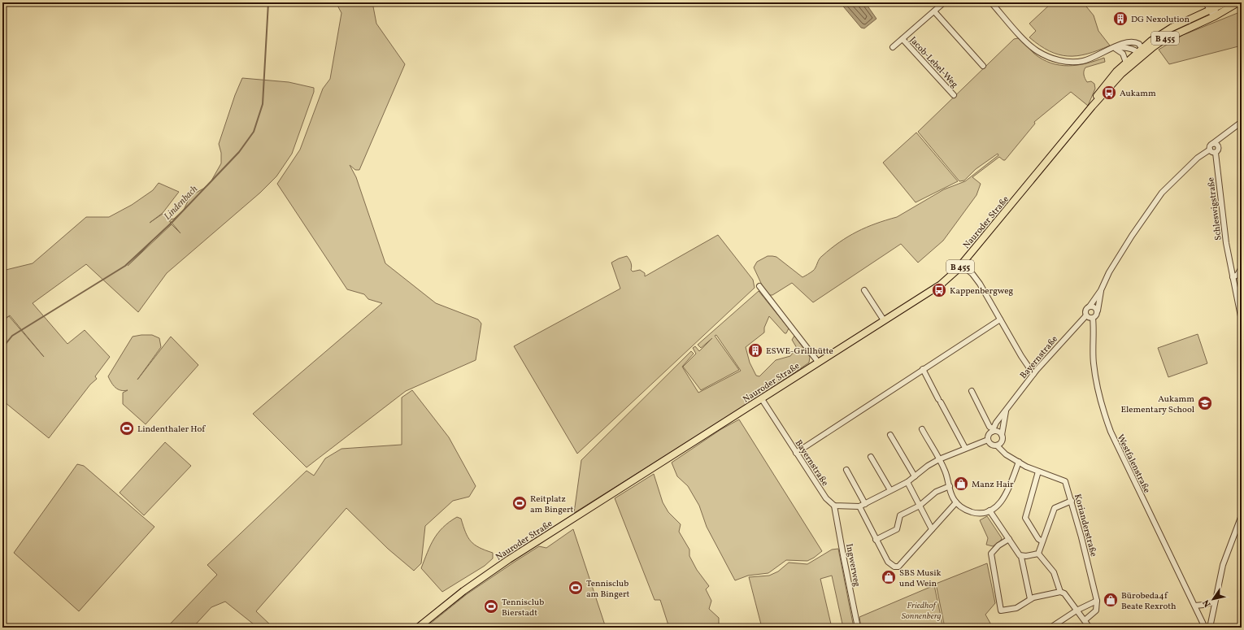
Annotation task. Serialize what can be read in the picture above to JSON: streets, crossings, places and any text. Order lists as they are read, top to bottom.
{
  "streets": {
    "main road": ["B 455", "Nauroder Straße"],
    "street": [
      "Jacob-Lebel-Weg",
      "Schleswigstraße",
      "Bayernstraße",
      "Westfalenstraße",
      "Korianderstraße",
      "Ingwerweg"
    ]
  },
  "crossings": [
    ["B 455", "Nauroder Straße"],
    ["Nauroder Straße", "Bayernstraße"],
    ["Bayernstraße", "Westfalenstraße"],
    ["Bayernstraße", "Korianderstraße"],
    ["Bayernstraße", "Ingwerweg"]
  ],
  "water": ["Lindenbach"],
  "parks": ["Friedhof Sonnenberg"],
  "places": {
    "building": ["DG Nexolution", "ESWE-Grillhütte"],
    "bus stop": ["Aukamm", "Kappenbergweg"],
    "school or university": ["Aukamm Elementary School"],
    "sports": [
      "Lindenthaler Hof",
      "Reitplatz am Bingert",
      "Tennisclub am Bingert",
      "Tennisclub Bierstadt"
    ],
    "shop": ["Manz Hair", "SBS Musik und Wein", "Bürobeda4f Beate Rexroth"]
  },
  "north": "bottom left"
}
